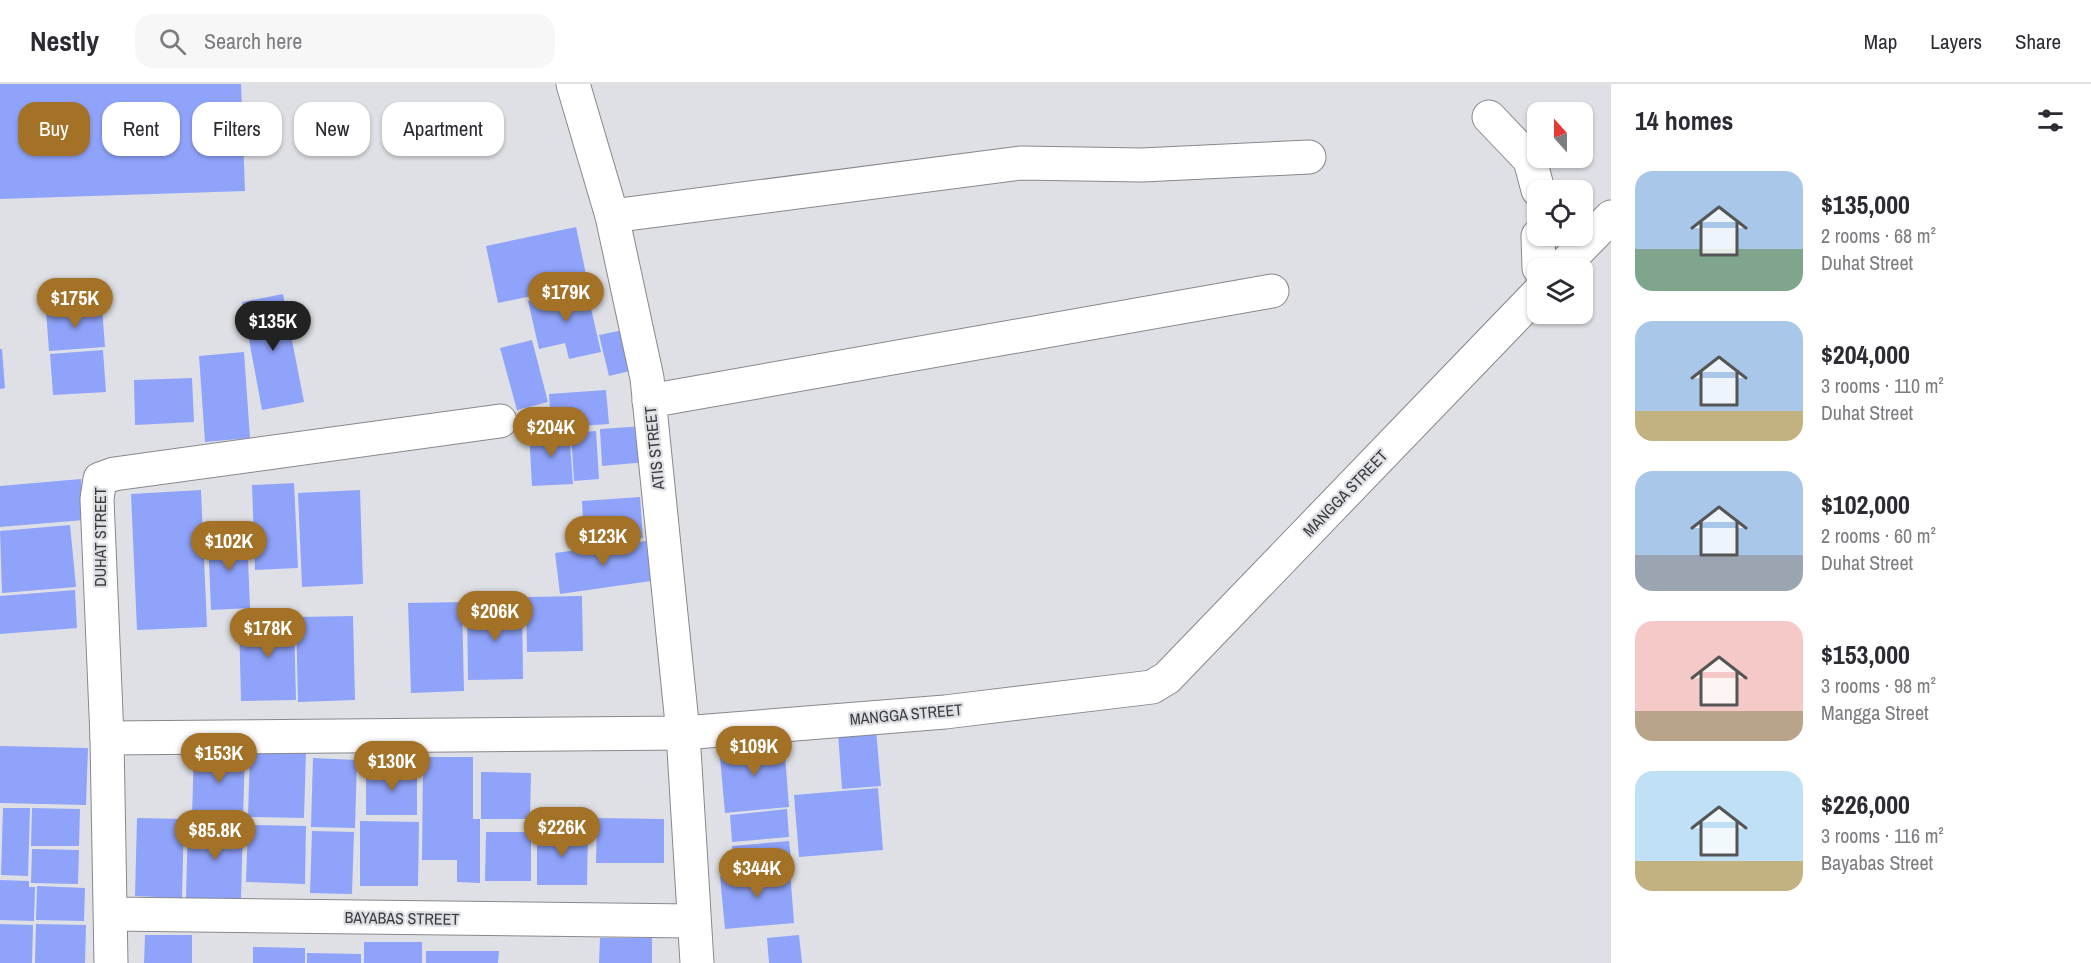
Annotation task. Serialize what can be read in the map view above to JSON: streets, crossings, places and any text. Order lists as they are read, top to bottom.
{
  "streets": {
    "street": [
      "ATIS STREET",
      "MANGGA STREET",
      "DUHAT STREET",
      "BAYABAS STREET"
    ]
  },
  "crossings": [
    ["ATIS STREET", "MANGGA STREET"],
    ["ATIS STREET", "BAYABAS STREET"],
    ["MANGGA STREET", "DUHAT STREET"],
    ["DUHAT STREET", "BAYABAS STREET"]
  ],
  "north": "top",
  "page": {
    "header": "Nestly",
    "search": "Search here",
    "nav": ["Map", "Layers", "Share"],
    "heading": "14 homes",
    "chip": [
      "Buy",
      "Rent",
      "Filters",
      "New",
      "Apartment"
    ],
    "list": [
      {
        "name": "$135,000",
        "note": "2 rooms · 68 m² · Duhat Street"
      },
      {
        "name": "$204,000",
        "note": "3 rooms · 110 m² · Duhat Street"
      },
      {
        "name": "$102,000",
        "note": "2 rooms · 60 m² · Duhat Street"
      },
      {
        "name": "$153,000",
        "note": "3 rooms · 98 m² · Mangga Street"
      },
      {
        "name": "$226,000",
        "note": "3 rooms · 116 m² · Bayabas Street"
      }
    ],
    "price": [
      "$179K",
      "$175K",
      "$135K",
      "$204K",
      "$123K",
      "$102K",
      "$206K",
      "$178K",
      "$109K",
      "$153K",
      "$130K",
      "$226K",
      "$85.8K",
      "$344K"
    ]
  }
}
